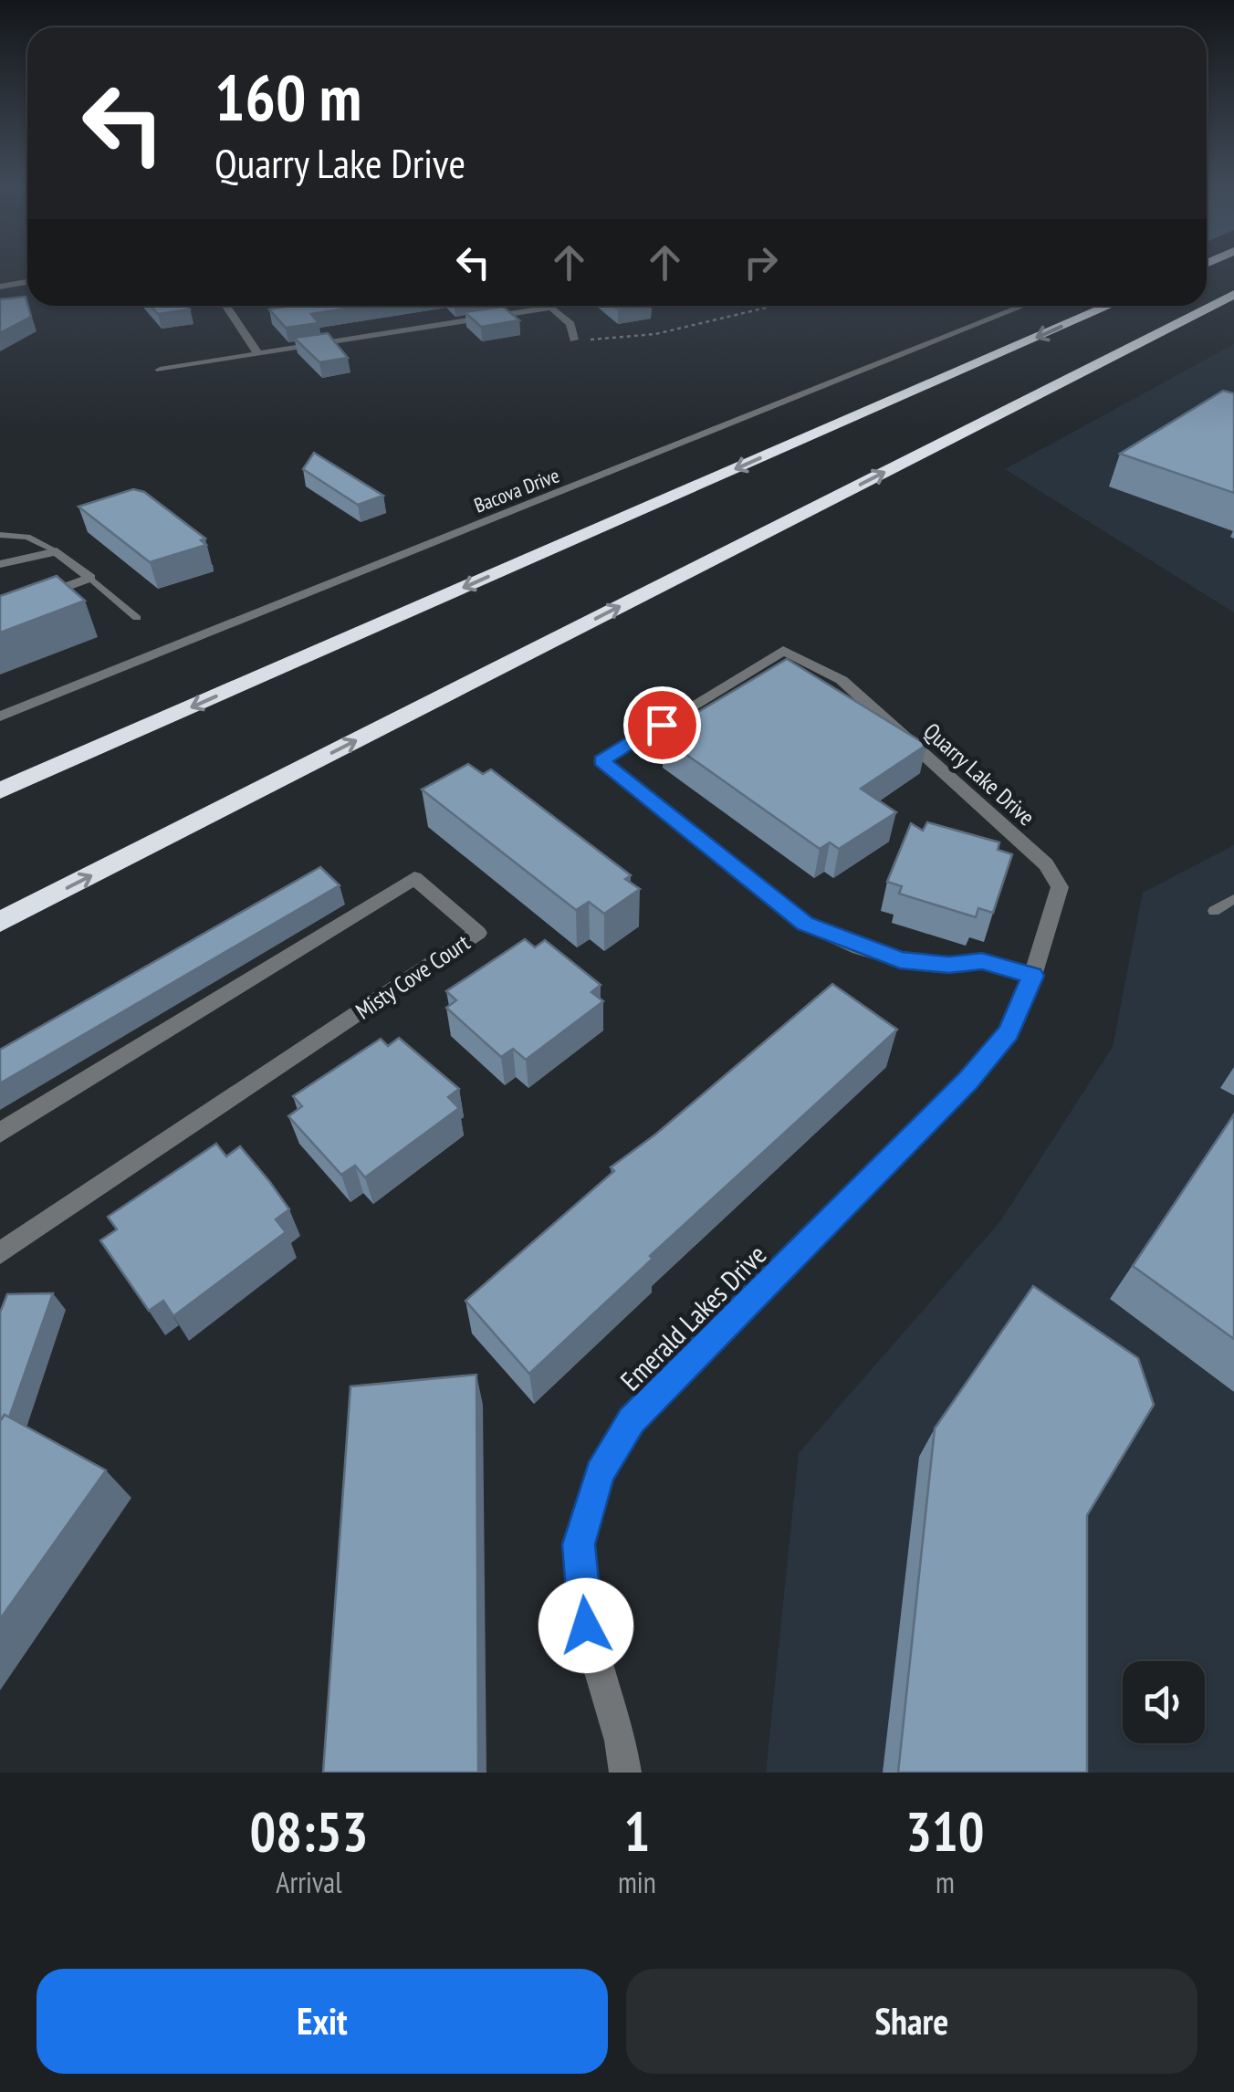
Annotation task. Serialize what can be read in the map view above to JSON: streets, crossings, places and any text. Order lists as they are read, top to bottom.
{
  "streets": {
    "street": [
      "Bacova Drive",
      "Quarry Lake Drive",
      "Misty Cove Court",
      "Emerald Lakes Drive"
    ]
  },
  "crossings": [
    ["Quarry Lake Drive", "Emerald Lakes Drive"]
  ],
  "page": {
    "turn": ["160 m", "Quarry Lake Drive"],
    "eta": [
      "08:53",
      "Arrival",
      "1",
      "min",
      "310",
      "m"
    ],
    "buttons": ["Exit", "Share"]
  }
}
